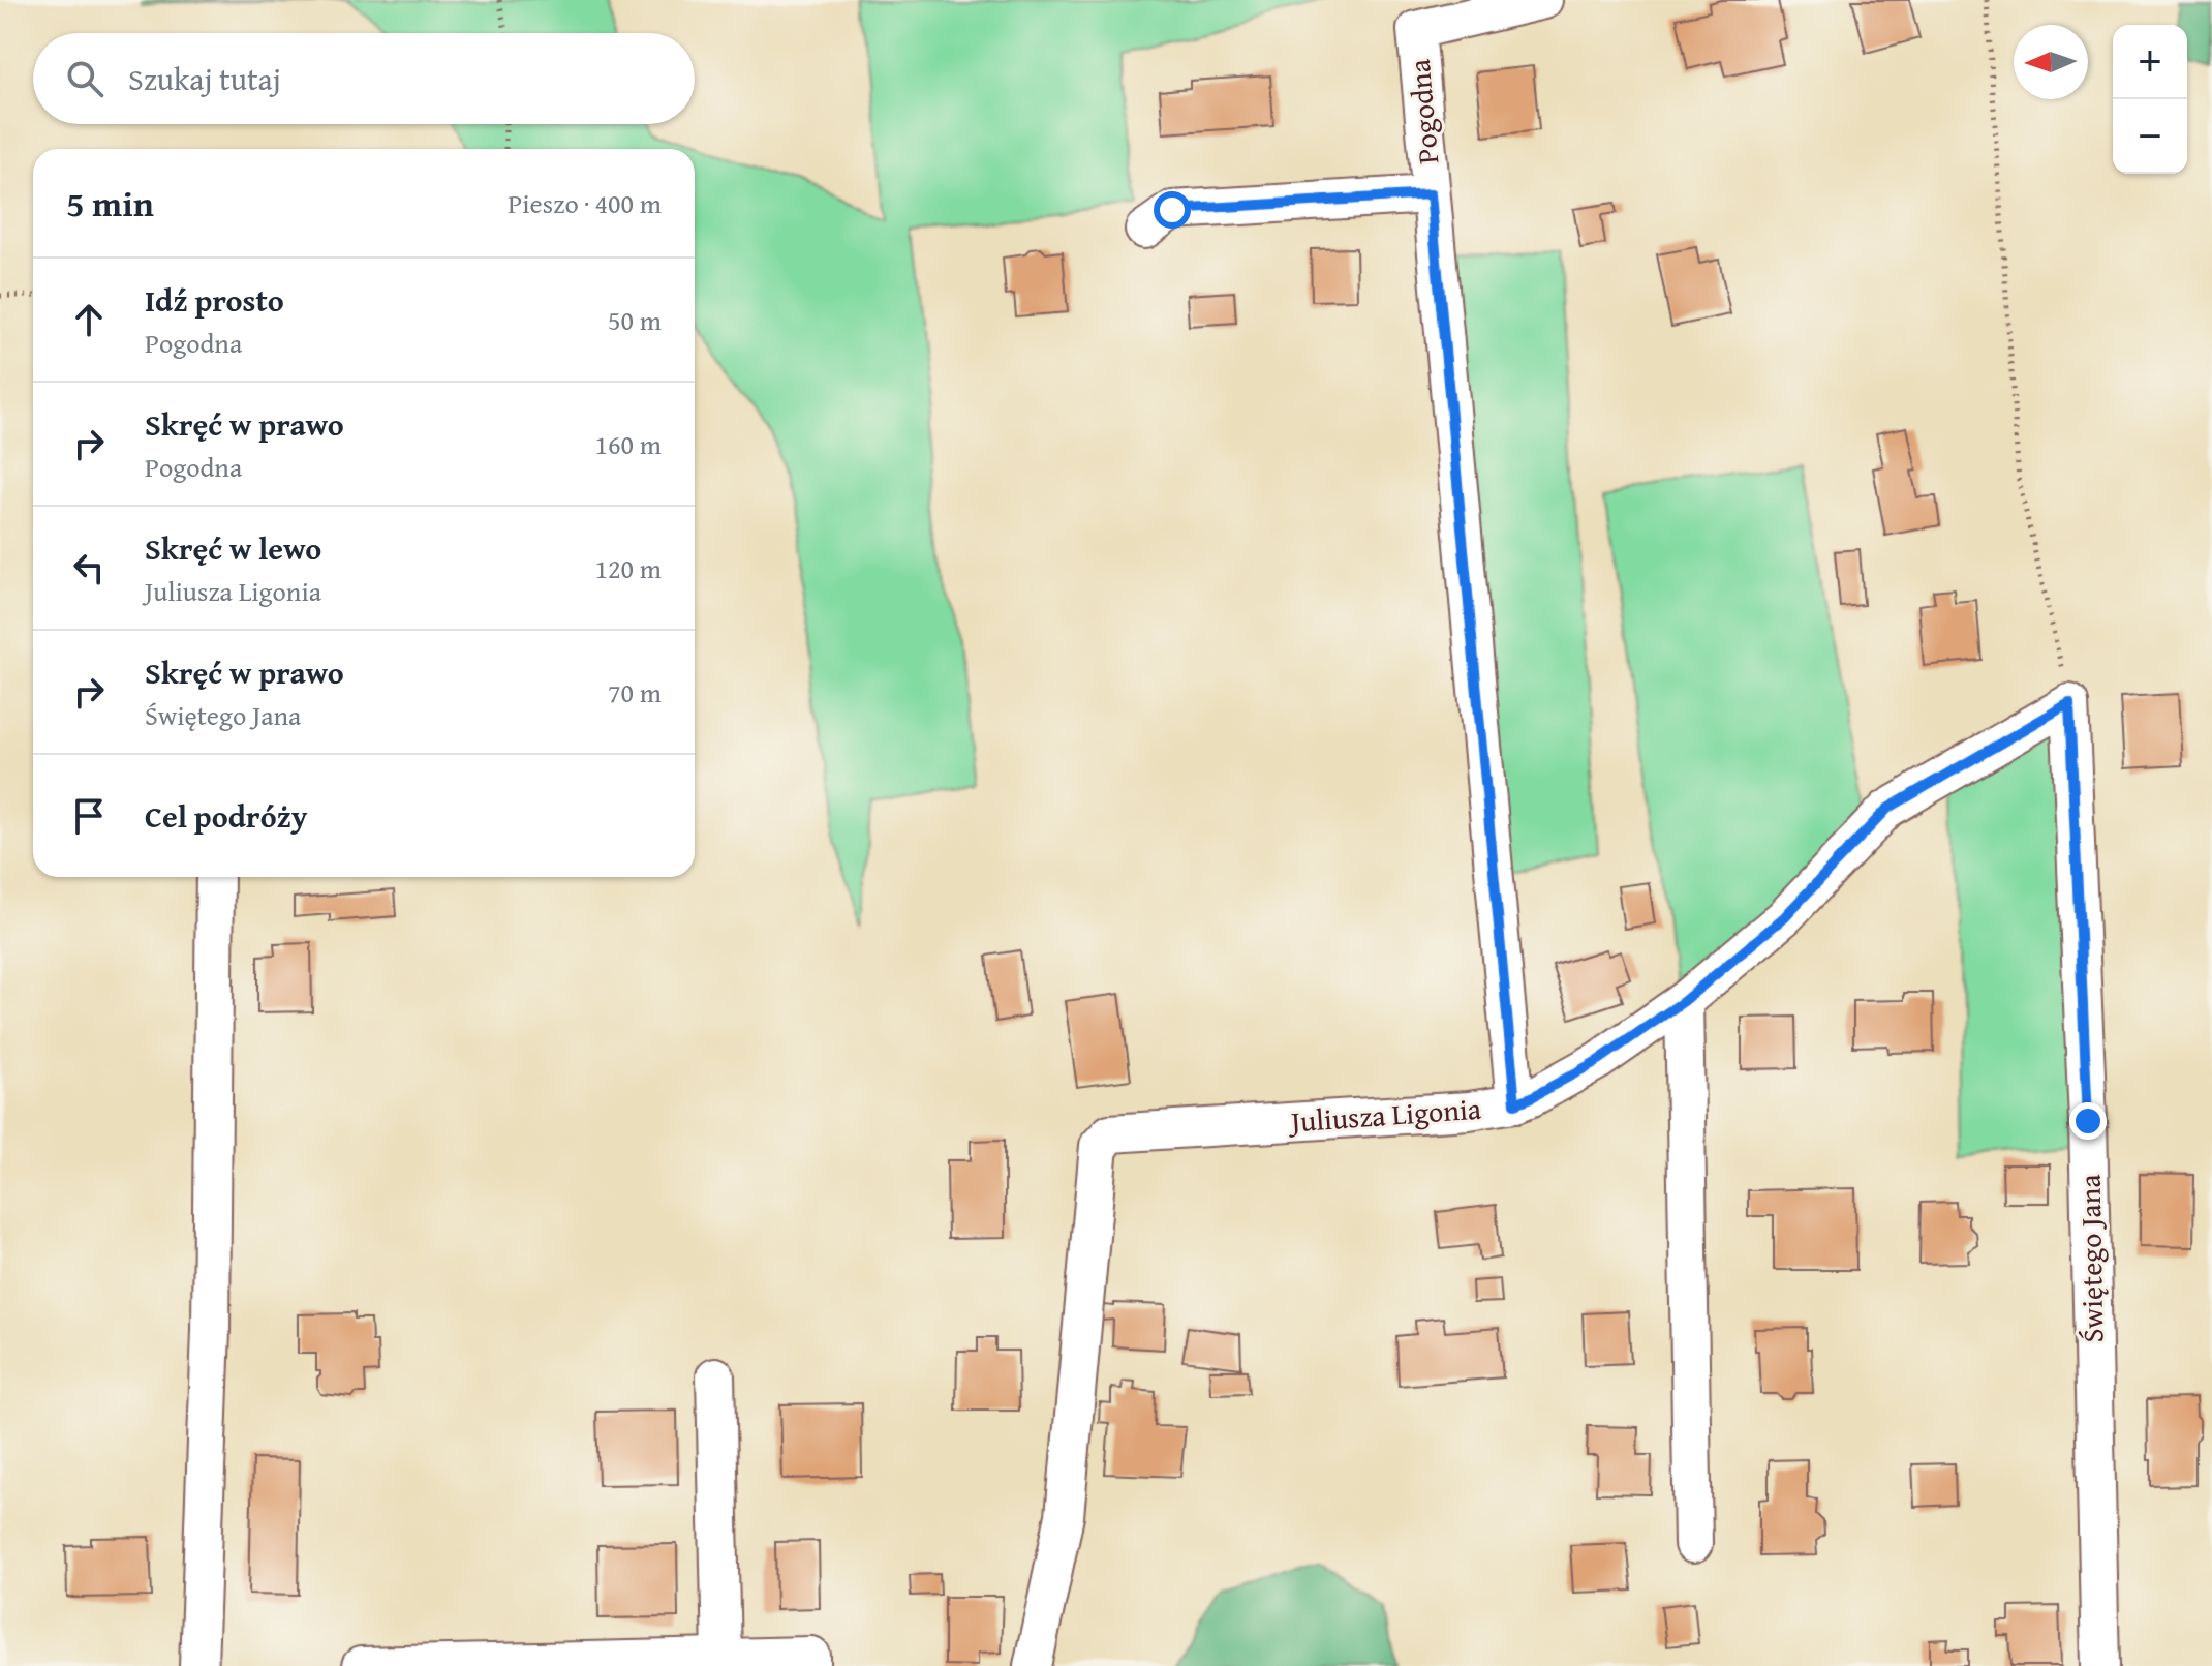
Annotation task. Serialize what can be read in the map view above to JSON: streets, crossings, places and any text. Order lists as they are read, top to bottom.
{
  "streets": {
    "street": ["Pogodna", "Juliusza Ligonia", "Świętego Jana"]
  },
  "crossings": [
    ["Pogodna", "Juliusza Ligonia"],
    ["Juliusza Ligonia", "Świętego Jana"]
  ],
  "north": "left",
  "page": {
    "map_buttons": ["+", "−"],
    "search": "Szukaj tutaj",
    "heading": ["5 min", "Pieszo · 400 m"],
    "list": [
      ["Idź prosto", "Pogodna", "50 m"],
      ["Skręć w prawo", "Pogodna", "160 m"],
      ["Skręć w lewo", "Juliusza Ligonia", "120 m"],
      ["Skręć w prawo", "Świętego Jana", "70 m"],
      "Cel podróży"
    ]
  }
}
